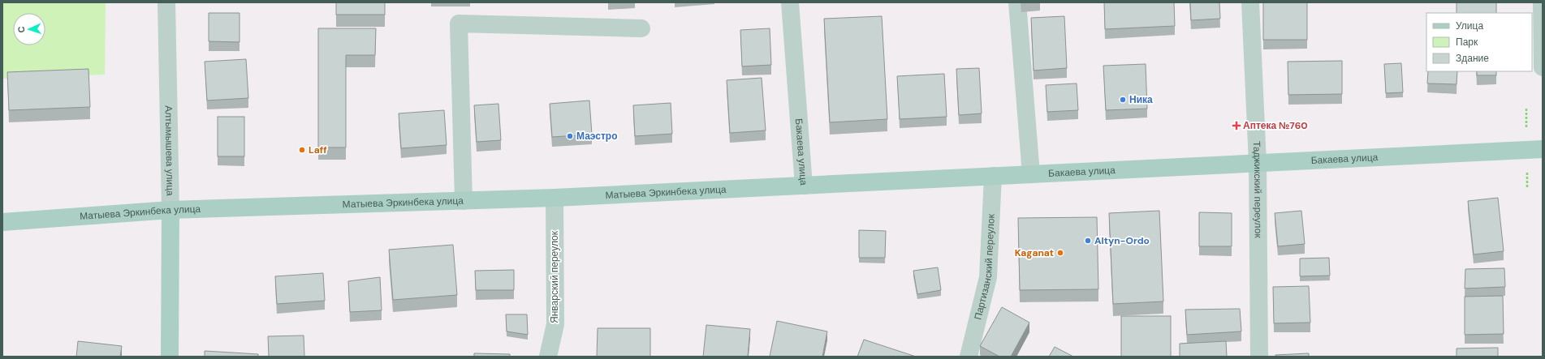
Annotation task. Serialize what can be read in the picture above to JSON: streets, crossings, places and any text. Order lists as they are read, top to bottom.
{
  "streets": {
    "main road": ["Бакаева улица", "Алтымышева улица", "Матыева Эркинбека улица"],
    "street": ["Таджикский переулок", "Партизанский переулок", "Январский переулок"]
  },
  "crossings": [
    ["Бакаева улица", "Таджикский переулок"],
    ["Бакаева улица", "Матыева Эркинбека улица"],
    ["Бакаева улица", "Партизанский переулок"],
    ["Алтымышева улица", "Матыева Эркинбека улица"],
    ["Матыева Эркинбека улица", "Январский переулок"]
  ],
  "places": {
    "other": [
      "Ника",
      "Маэстро",
      "Laff",
      "Altyn-Ordo",
      "Kaganat"
    ],
    "health": ["Аптека №760"]
  },
  "legend": ["Улица", "Парк", "Здание"],
  "north": "left"
}
